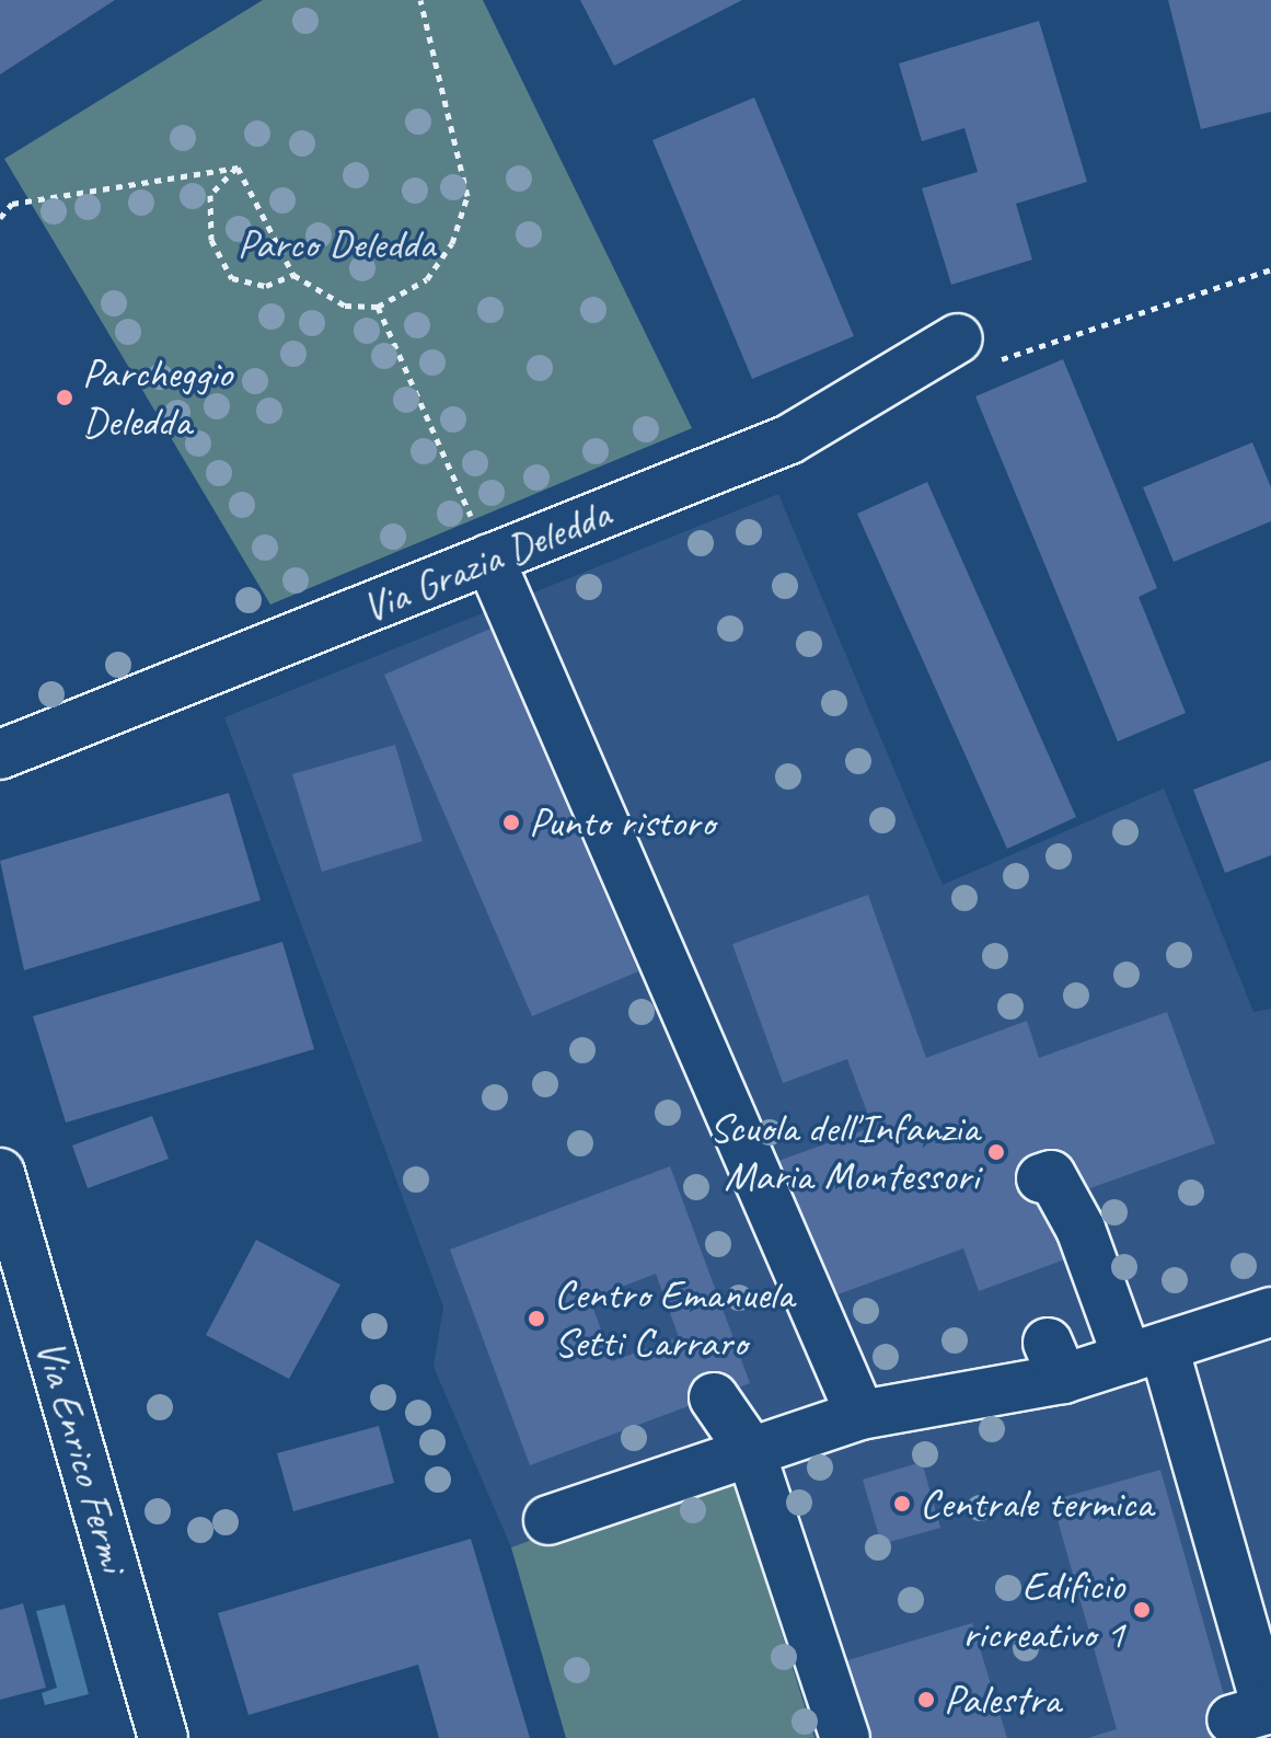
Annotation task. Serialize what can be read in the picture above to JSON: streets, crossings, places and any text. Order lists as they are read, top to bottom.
{
  "streets": {
    "street": ["Via Grazia Deledda", "Via Enrico Fermi"]
  },
  "parks": ["Parco Deledda"],
  "places": [
    "Parcheggio Deledda",
    "Punto ristoro",
    "Scuola dell'Infanzia Maria Montessori",
    "Centro Emanuela Setti Carraro",
    "Centrale termica",
    "Edificio ricreativo 1",
    "Palestra"
  ]
}
